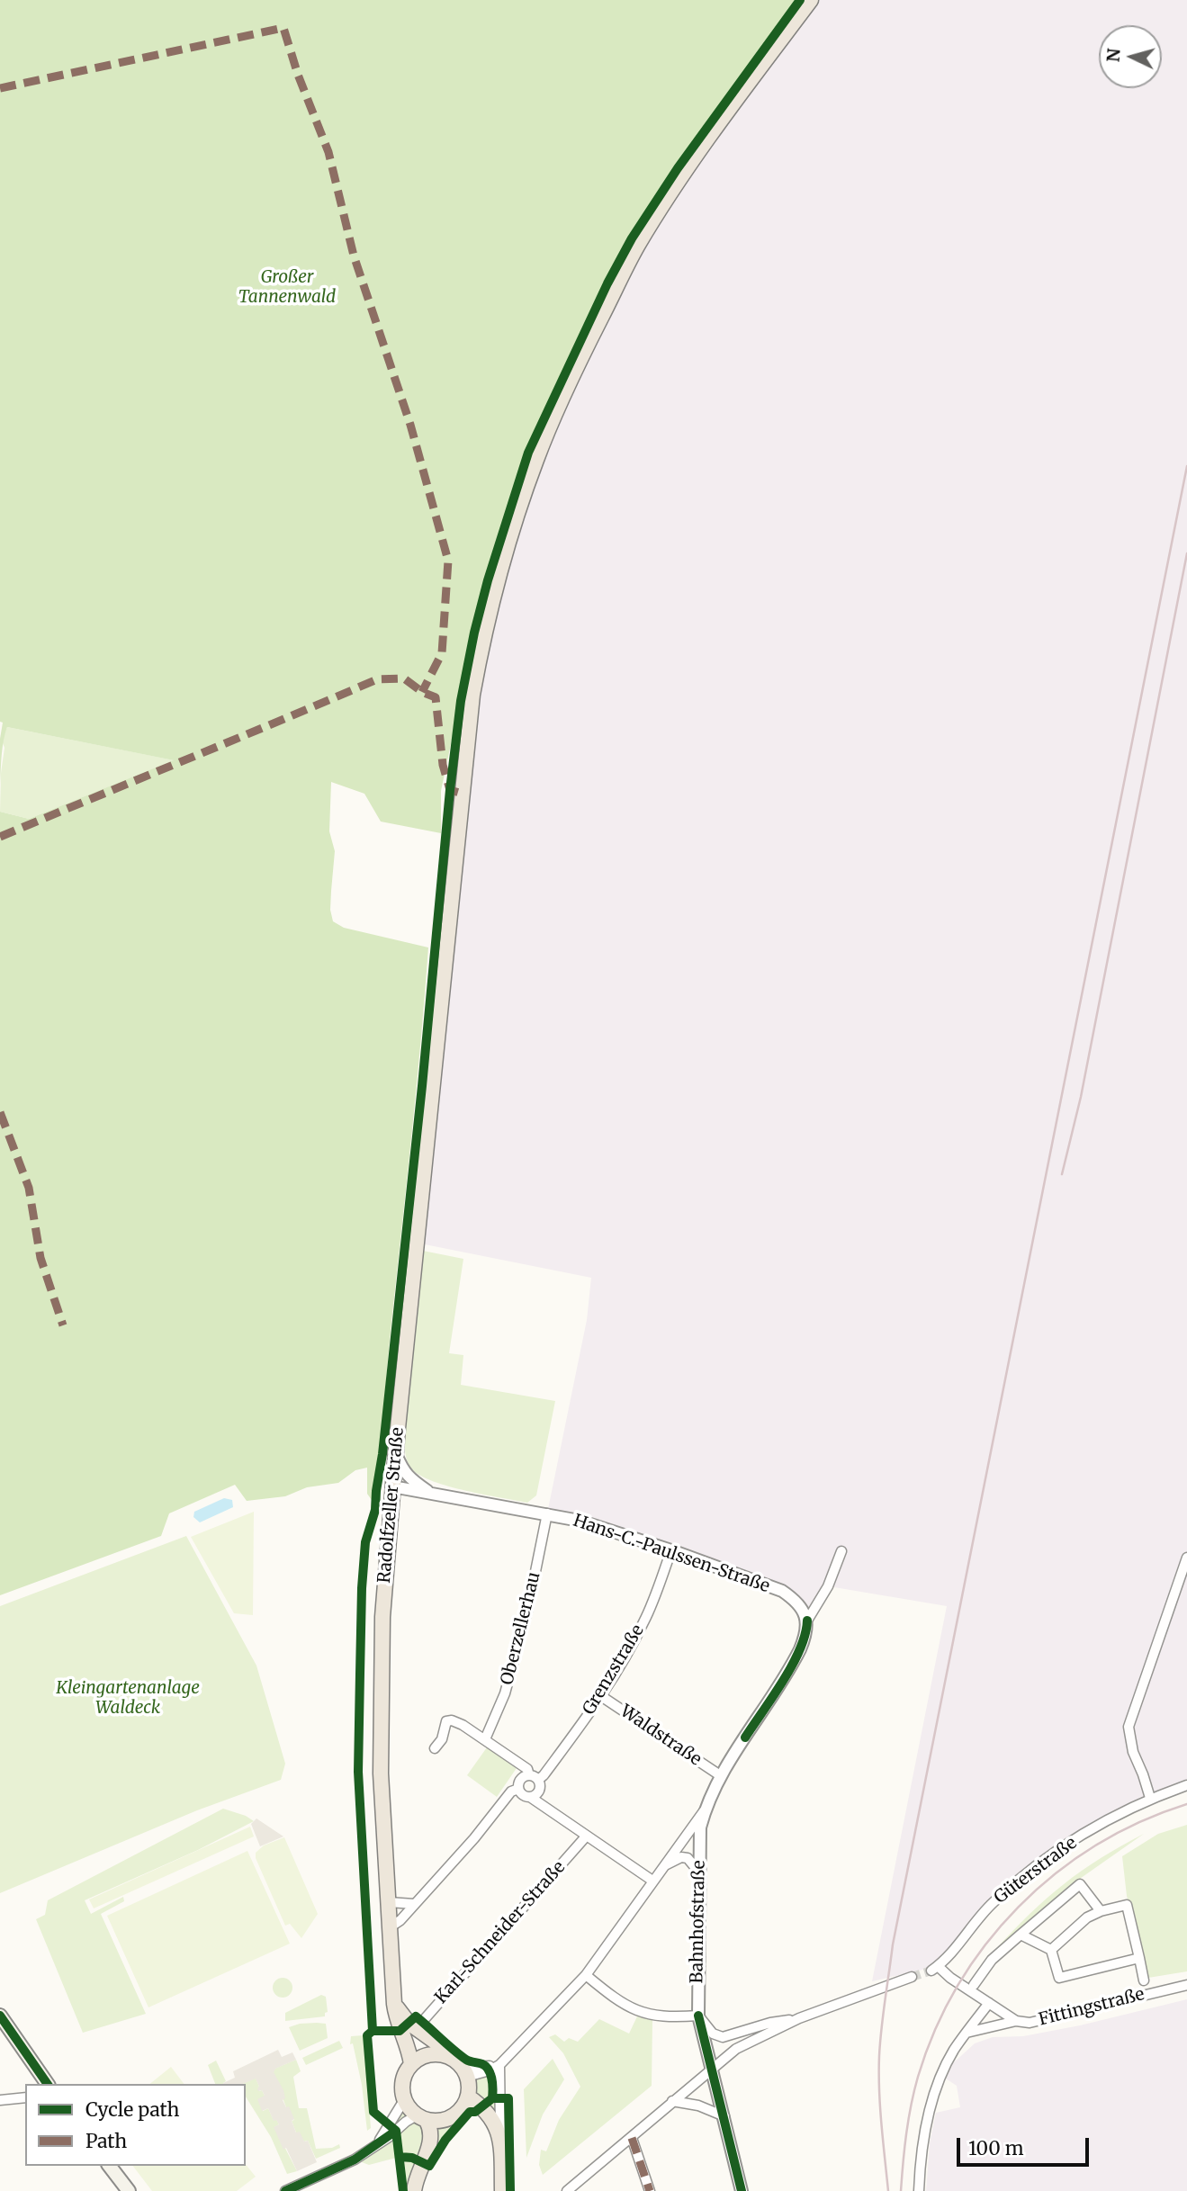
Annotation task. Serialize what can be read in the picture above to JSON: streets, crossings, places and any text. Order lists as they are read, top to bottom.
{
  "streets": {
    "main road": ["Radolfzeller Straße"],
    "street": [
      "Hans-C.-Paulssen-Straße",
      "Oberzellerhau",
      "Grenzstraße",
      "Waldstraße",
      "Güterstraße",
      "Bahnhofstraße",
      "Karl-Schneider-Straße",
      "Fittingstraße"
    ]
  },
  "crossings": [
    ["Radolfzeller Straße", "Hans-C.-Paulssen-Straße"],
    ["Hans-C.-Paulssen-Straße", "Oberzellerhau"],
    ["Hans-C.-Paulssen-Straße", "Grenzstraße"],
    ["Hans-C.-Paulssen-Straße", "Bahnhofstraße"],
    ["Grenzstraße", "Waldstraße"],
    ["Waldstraße", "Bahnhofstraße"],
    ["Güterstraße", "Fittingstraße"]
  ],
  "parks": ["Großer Tannenwald", "Kleingartenanlage Waldeck"],
  "legend": ["Cycle path", "Path"],
  "scale_bar": "100 m",
  "north": "left"
}
